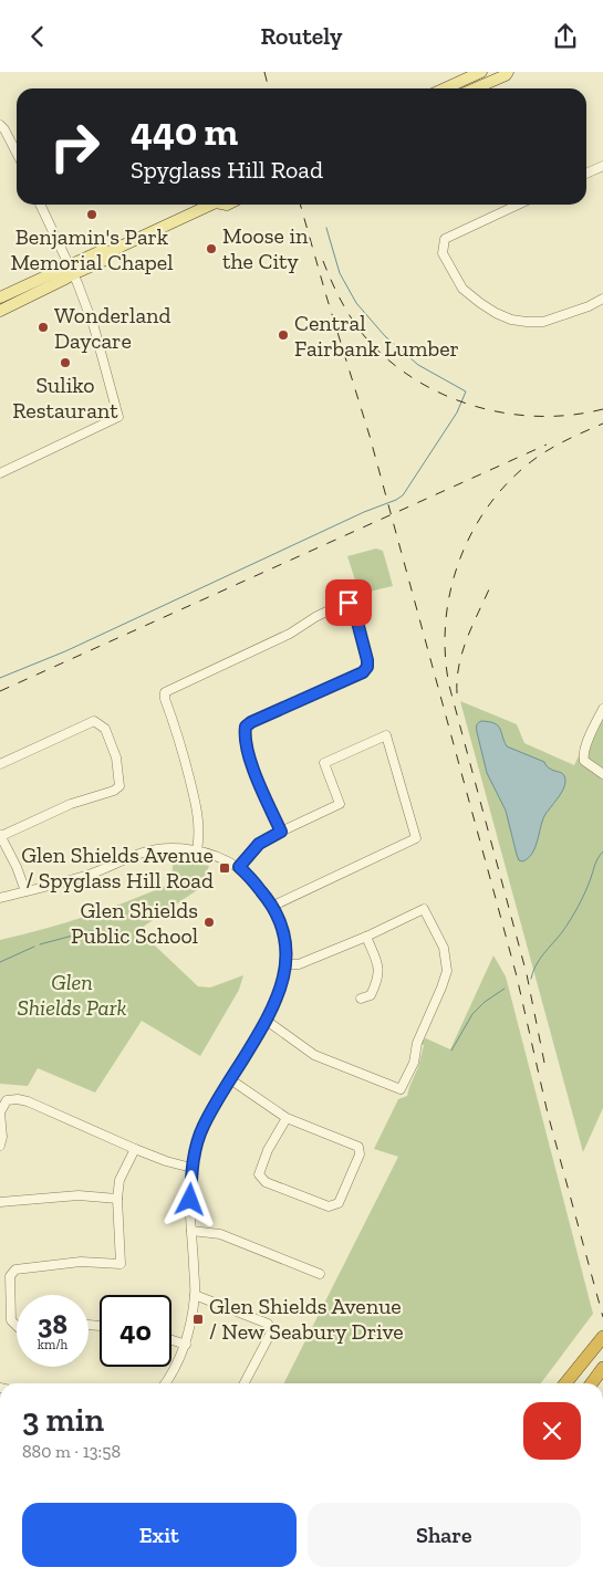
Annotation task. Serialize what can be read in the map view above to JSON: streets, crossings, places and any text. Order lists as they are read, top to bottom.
{
  "parks": ["Glen Shields Park"],
  "places": {
    "other": [
      "Benjamin's Park Memorial Chapel",
      "Moose in the City",
      "Wonderland Daycare",
      "Central Fairbank Lumber",
      "Suliko Restaurant",
      "Glen Shields Public School"
    ],
    "transit": ["Glen Shields Avenue / Spyglass Hill Road", "Glen Shields Avenue / New Seabury Drive"]
  },
  "page": {
    "header": "Routely",
    "turn": ["440 m", "Spyglass Hill Road"],
    "speed": "38 km/h",
    "limit": "40",
    "heading": ["3 min", "880 m · 13:58"],
    "buttons": ["Exit", "Share"]
  }
}
